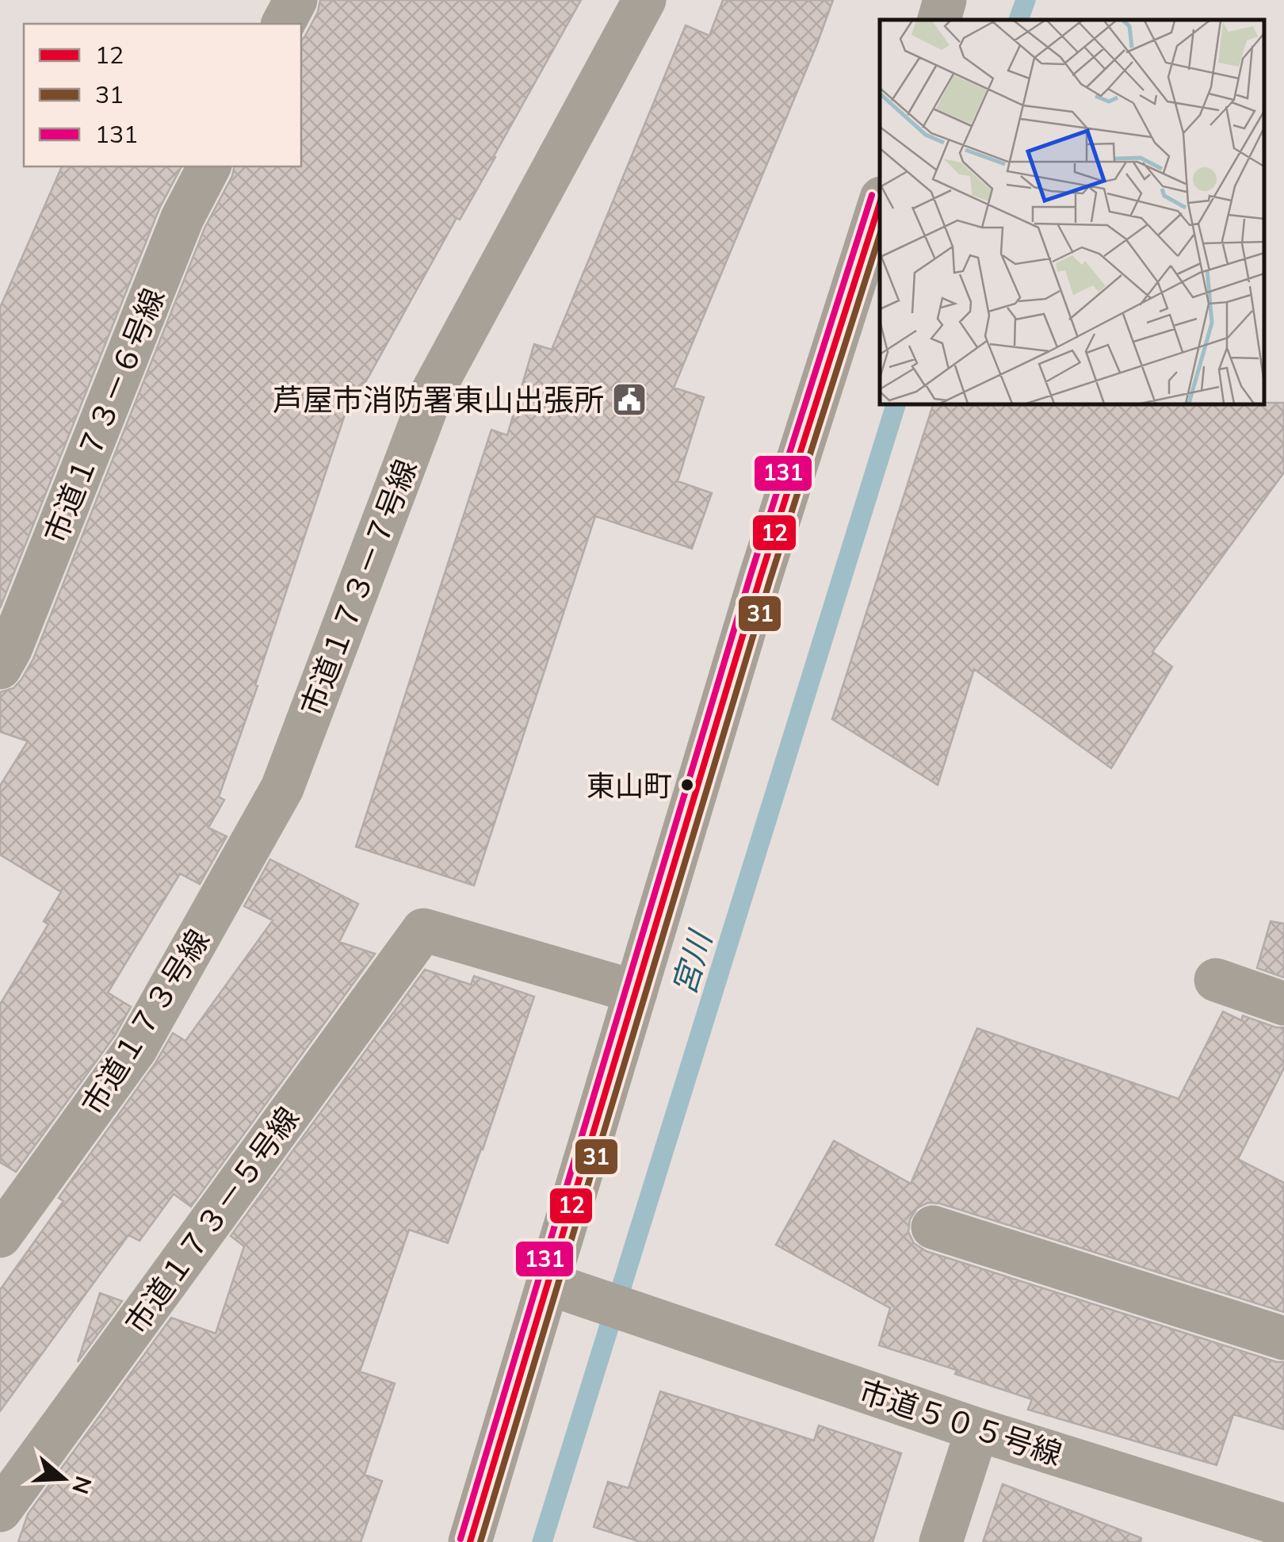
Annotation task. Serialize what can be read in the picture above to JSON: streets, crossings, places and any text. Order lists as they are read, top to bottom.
{
  "streets": {
    "street": [
      "市道１７３－６号線",
      "市道１７３－７号線",
      "市道１７３号線",
      "市道１７３－５号線",
      "市道５０５号線"
    ]
  },
  "crossings": [
    ["市道１７３－７号線", "市道１７３号線"]
  ],
  "water": ["宮川"],
  "places": {
    "public building": ["芦屋市消防署東山出張所"],
    "other": ["東山町"]
  },
  "lines": ["transit line 131", "transit line 12", "transit line 31"],
  "legend": ["12", "31", "131"],
  "north": "right"
}
